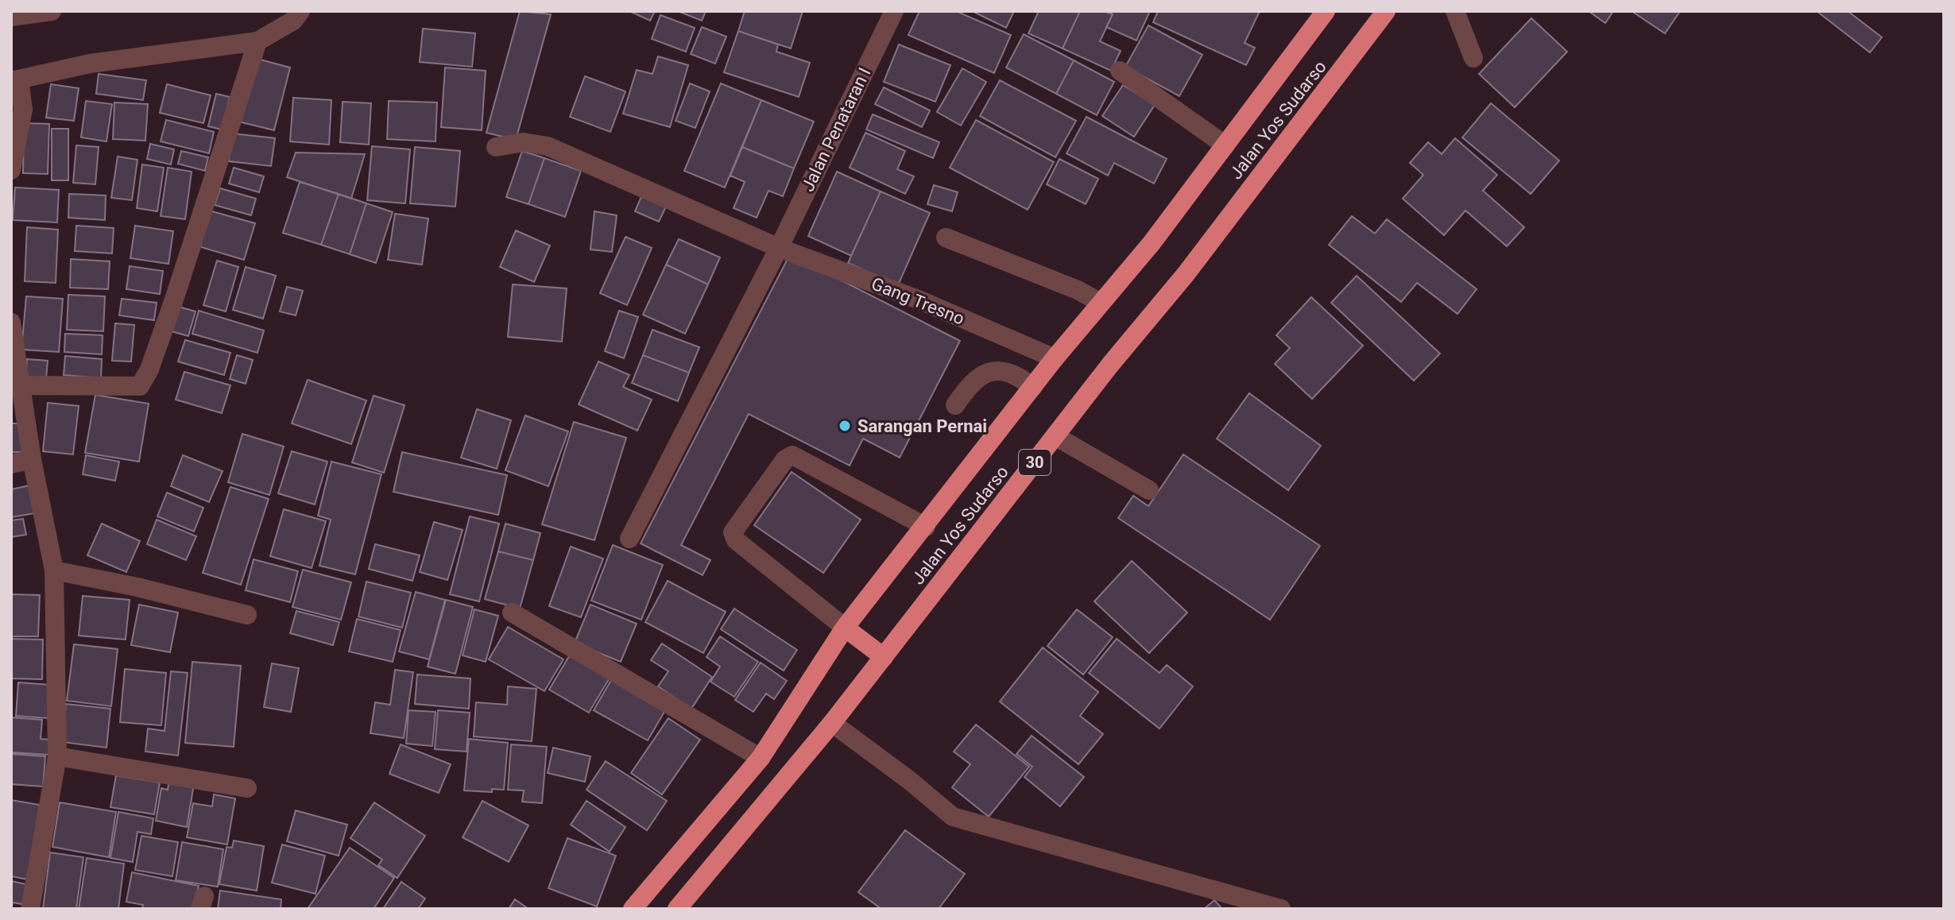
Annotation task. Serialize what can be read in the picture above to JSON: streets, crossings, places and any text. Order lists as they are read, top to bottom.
{
  "streets": {
    "highway": ["Jalan Yos Sudarso", "30"],
    "street": ["Jalan Penataran I", "Gang Tresno"]
  },
  "crossings": [
    ["Jalan Yos Sudarso", "Gang Tresno"],
    ["Jalan Penataran I", "Gang Tresno"]
  ],
  "places": ["Sarangan Pernai"]
}
